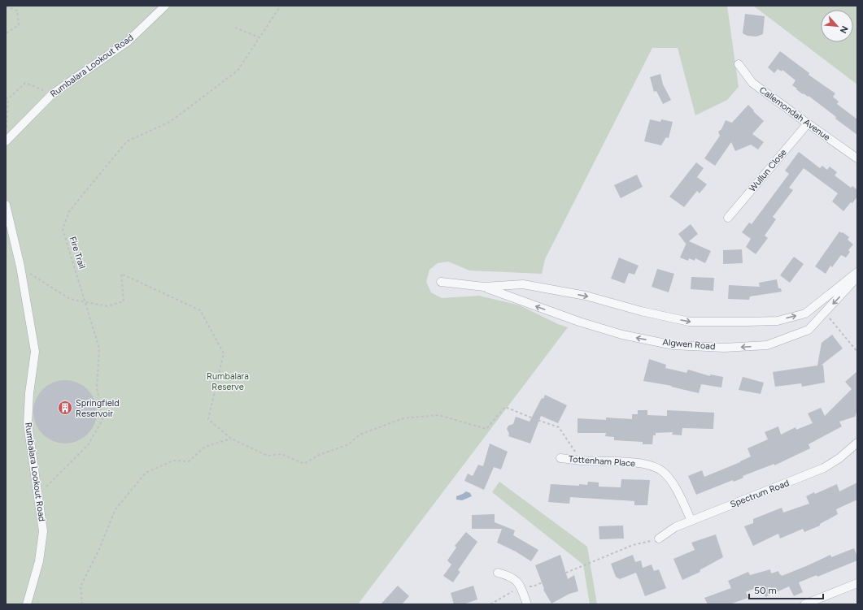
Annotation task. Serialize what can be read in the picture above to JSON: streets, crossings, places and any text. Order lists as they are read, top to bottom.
{
  "streets": {
    "street": [
      "Rumbalara Lookout Road",
      "Callemondah Avenue",
      "Wullun Close",
      "Algwen Road",
      "Tottenham Place",
      "Spectrum Road"
    ],
    "path": ["Fire Trail"]
  },
  "crossings": [
    ["Rumbalara Lookout Road", "Fire Trail"],
    ["Callemondah Avenue", "Wullun Close"],
    ["Tottenham Place", "Spectrum Road"]
  ],
  "parks": ["Rumbalara Reserve"],
  "places": {
    "building": ["Springfield Reservoir"]
  },
  "scale_bar": "50 m",
  "north": "bottom right"
}
